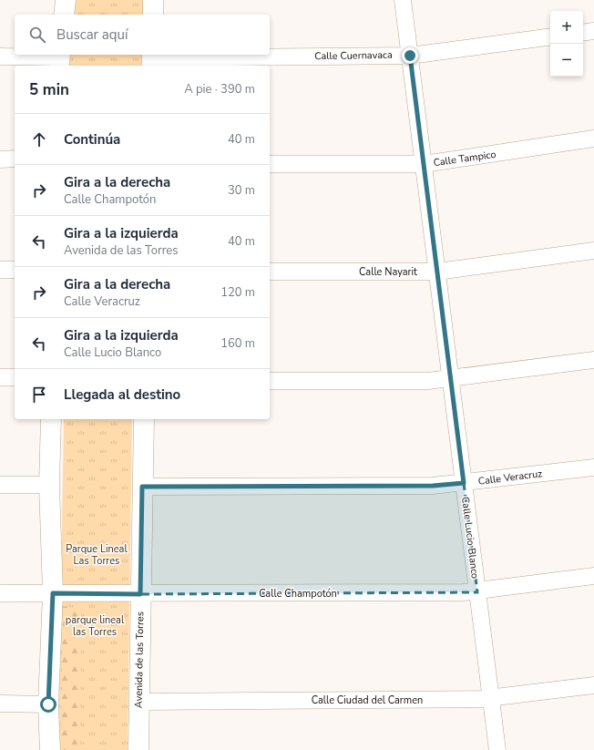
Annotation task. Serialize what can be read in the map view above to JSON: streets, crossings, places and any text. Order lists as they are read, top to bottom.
{
  "streets": {
    "street": [
      "Calle Cuernavaca",
      "Calle Tampico",
      "Calle Nayarit",
      "Calle Veracruz",
      "Calle Lucio Blanco",
      "Calle Champotón",
      "Avenida de las Torres",
      "Calle Ciudad del Carmen"
    ]
  },
  "crossings": [
    ["Calle Cuernavaca", "Calle Lucio Blanco"],
    ["Calle Tampico", "Calle Lucio Blanco"],
    ["Calle Nayarit", "Calle Lucio Blanco"],
    ["Calle Veracruz", "Calle Lucio Blanco"],
    ["Calle Veracruz", "Avenida de las Torres"],
    ["Calle Lucio Blanco", "Calle Champotón"],
    ["Calle Lucio Blanco", "Calle Ciudad del Carmen"],
    ["Calle Champotón", "Avenida de las Torres"],
    ["Avenida de las Torres", "Calle Ciudad del Carmen"]
  ],
  "parks": ["Parque Lineal Las Torres", "parque lineal las Torres"],
  "page": {
    "map_buttons": ["+", "−"],
    "search": "Buscar aquí",
    "heading": ["5 min", "A pie · 390 m"],
    "list": [
      ["Continúa", "40 m"],
      ["Gira a la derecha", "Calle Champotón", "30 m"],
      ["Gira a la izquierda", "Avenida de las Torres", "40 m"],
      ["Gira a la derecha", "Calle Veracruz", "120 m"],
      ["Gira a la izquierda", "Calle Lucio Blanco", "160 m"],
      "Llegada al destino"
    ]
  }
}
